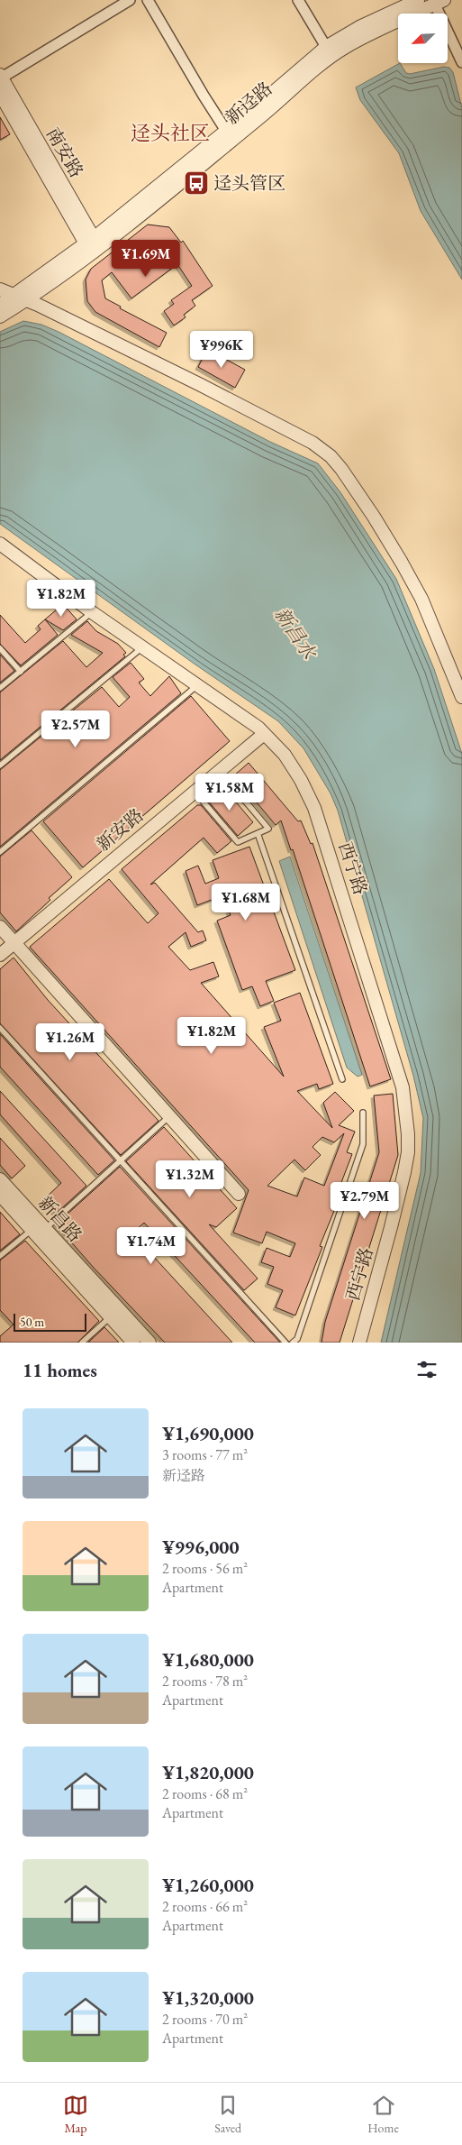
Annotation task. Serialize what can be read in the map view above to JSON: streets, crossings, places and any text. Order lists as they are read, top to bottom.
{
  "streets": {
    "street": [
      "新迳路",
      "南安路",
      "新安路",
      "西宁路",
      "新昌路"
    ]
  },
  "crossings": [
    ["新迳路", "南安路"],
    ["新安路", "西宁路"]
  ],
  "districts": ["迳头社区"],
  "water": ["新昌水"],
  "places": {
    "bus stop": ["迳头管区"]
  },
  "scale_bar": "50 m",
  "north": "bottom left",
  "page": {
    "price": [
      "¥1.69M",
      "¥996K",
      "¥1.82M",
      "¥2.57M",
      "¥1.58M",
      "¥1.68M",
      "¥1.82M",
      "¥1.26M",
      "¥1.32M",
      "¥2.79M",
      "¥1.74M"
    ],
    "scale": "50 m",
    "heading": "11 homes",
    "list": [
      {
        "name": "¥1,690,000",
        "note": "3 rooms · 77 m² · 新迳路"
      },
      {
        "name": "¥996,000",
        "note": "2 rooms · 56 m² · Apartment"
      },
      {
        "name": "¥1,680,000",
        "note": "2 rooms · 78 m² · Apartment"
      },
      {
        "name": "¥1,820,000",
        "note": "2 rooms · 68 m² · Apartment"
      },
      {
        "name": "¥1,260,000",
        "note": "2 rooms · 66 m² · Apartment"
      },
      {
        "name": "¥1,320,000",
        "note": "2 rooms · 70 m² · Apartment"
      }
    ],
    "tabs": ["Map", "Saved", "Home"]
  }
}
